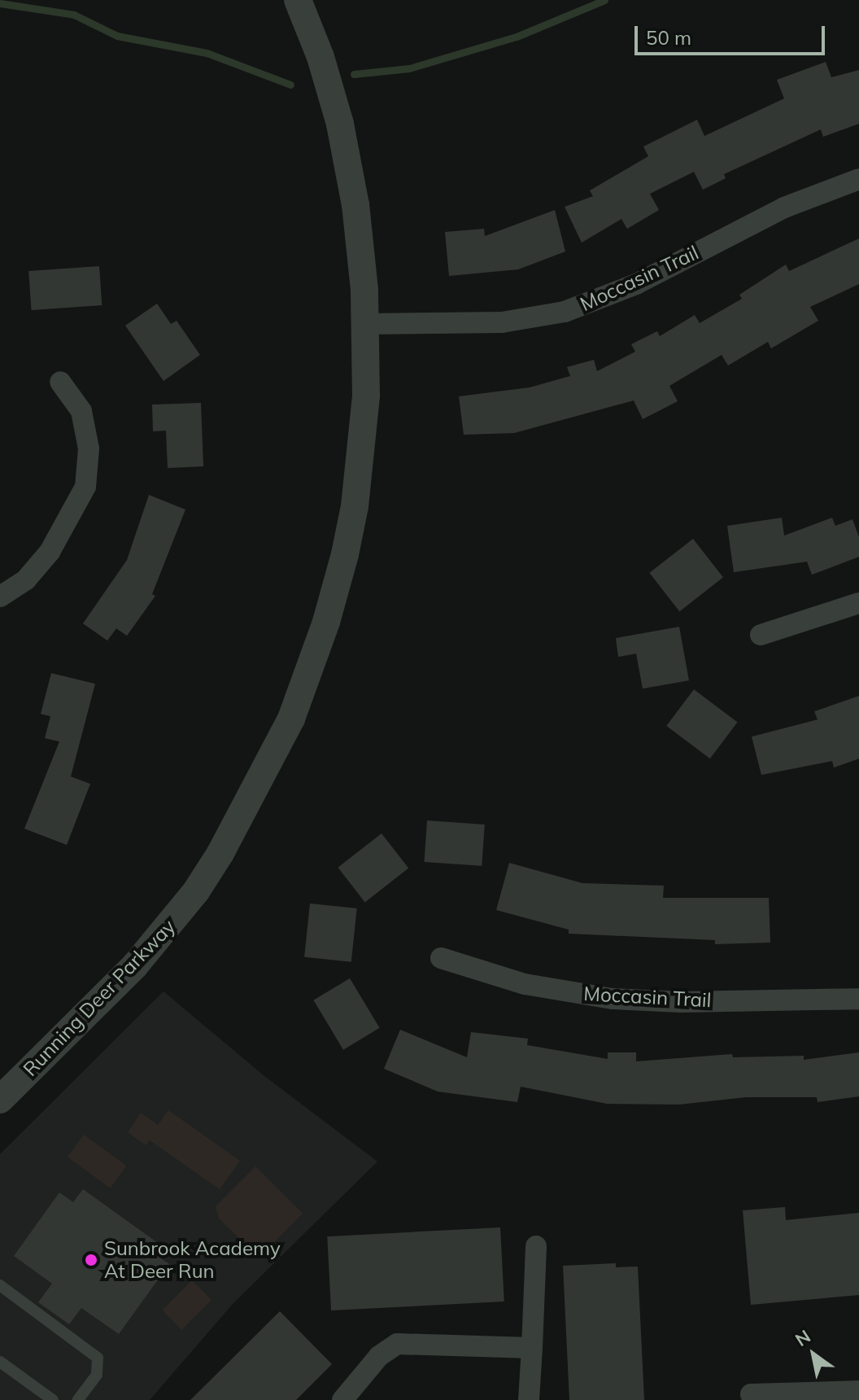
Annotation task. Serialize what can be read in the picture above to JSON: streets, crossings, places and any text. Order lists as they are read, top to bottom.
{
  "streets": {
    "street": ["Moccasin Trail", "Running Deer Parkway"]
  },
  "crossings": [
    ["Moccasin Trail", "Running Deer Parkway"]
  ],
  "places": ["Sunbrook Academy At Deer Run"],
  "scale_bar": "50 m",
  "north": "top left"
}
